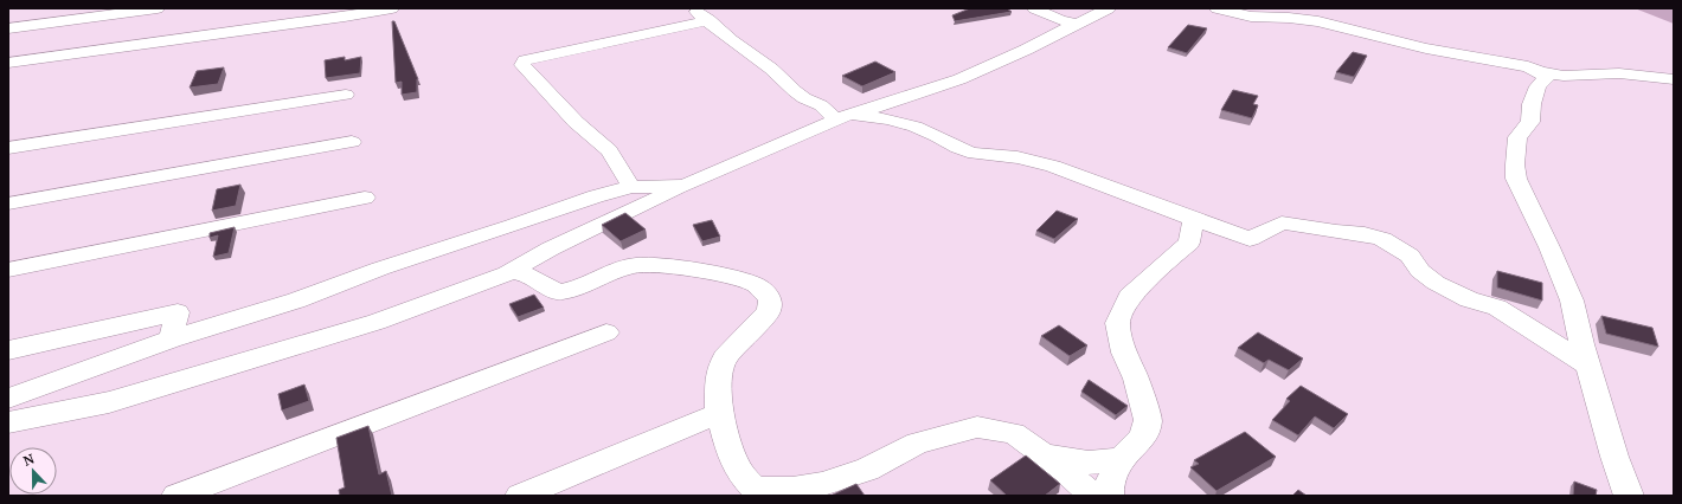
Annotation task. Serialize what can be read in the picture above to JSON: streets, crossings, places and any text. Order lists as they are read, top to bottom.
{
  "north": "top"
}
